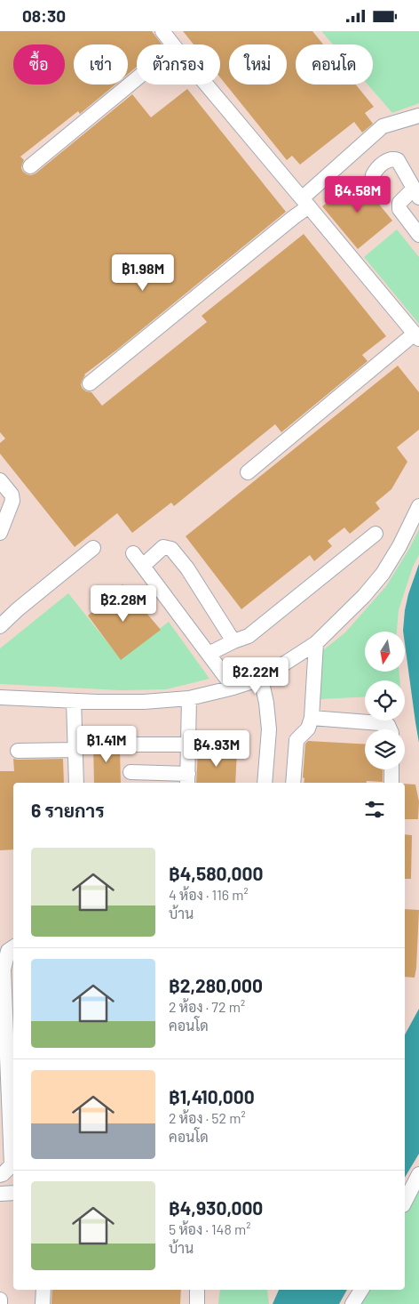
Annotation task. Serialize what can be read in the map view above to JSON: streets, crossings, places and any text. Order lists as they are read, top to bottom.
{
  "north": "bottom",
  "page": {
    "status": "08:30",
    "chip": [
      "ซื้อ",
      "เช่า",
      "ตัวกรอง",
      "ใหม่",
      "คอนโด"
    ],
    "price": [
      "฿4.58M",
      "฿1.98M",
      "฿2.28M",
      "฿2.22M",
      "฿1.41M",
      "฿4.93M"
    ],
    "heading": "6 รายการ",
    "list": [
      {
        "name": "฿4,580,000",
        "note": "4 ห้อง · 116 m² · บ้าน"
      },
      {
        "name": "฿2,280,000",
        "note": "2 ห้อง · 72 m² · คอนโด"
      },
      {
        "name": "฿1,410,000",
        "note": "2 ห้อง · 52 m² · คอนโด"
      },
      {
        "name": "฿4,930,000",
        "note": "5 ห้อง · 148 m² · บ้าน"
      }
    ]
  }
}
